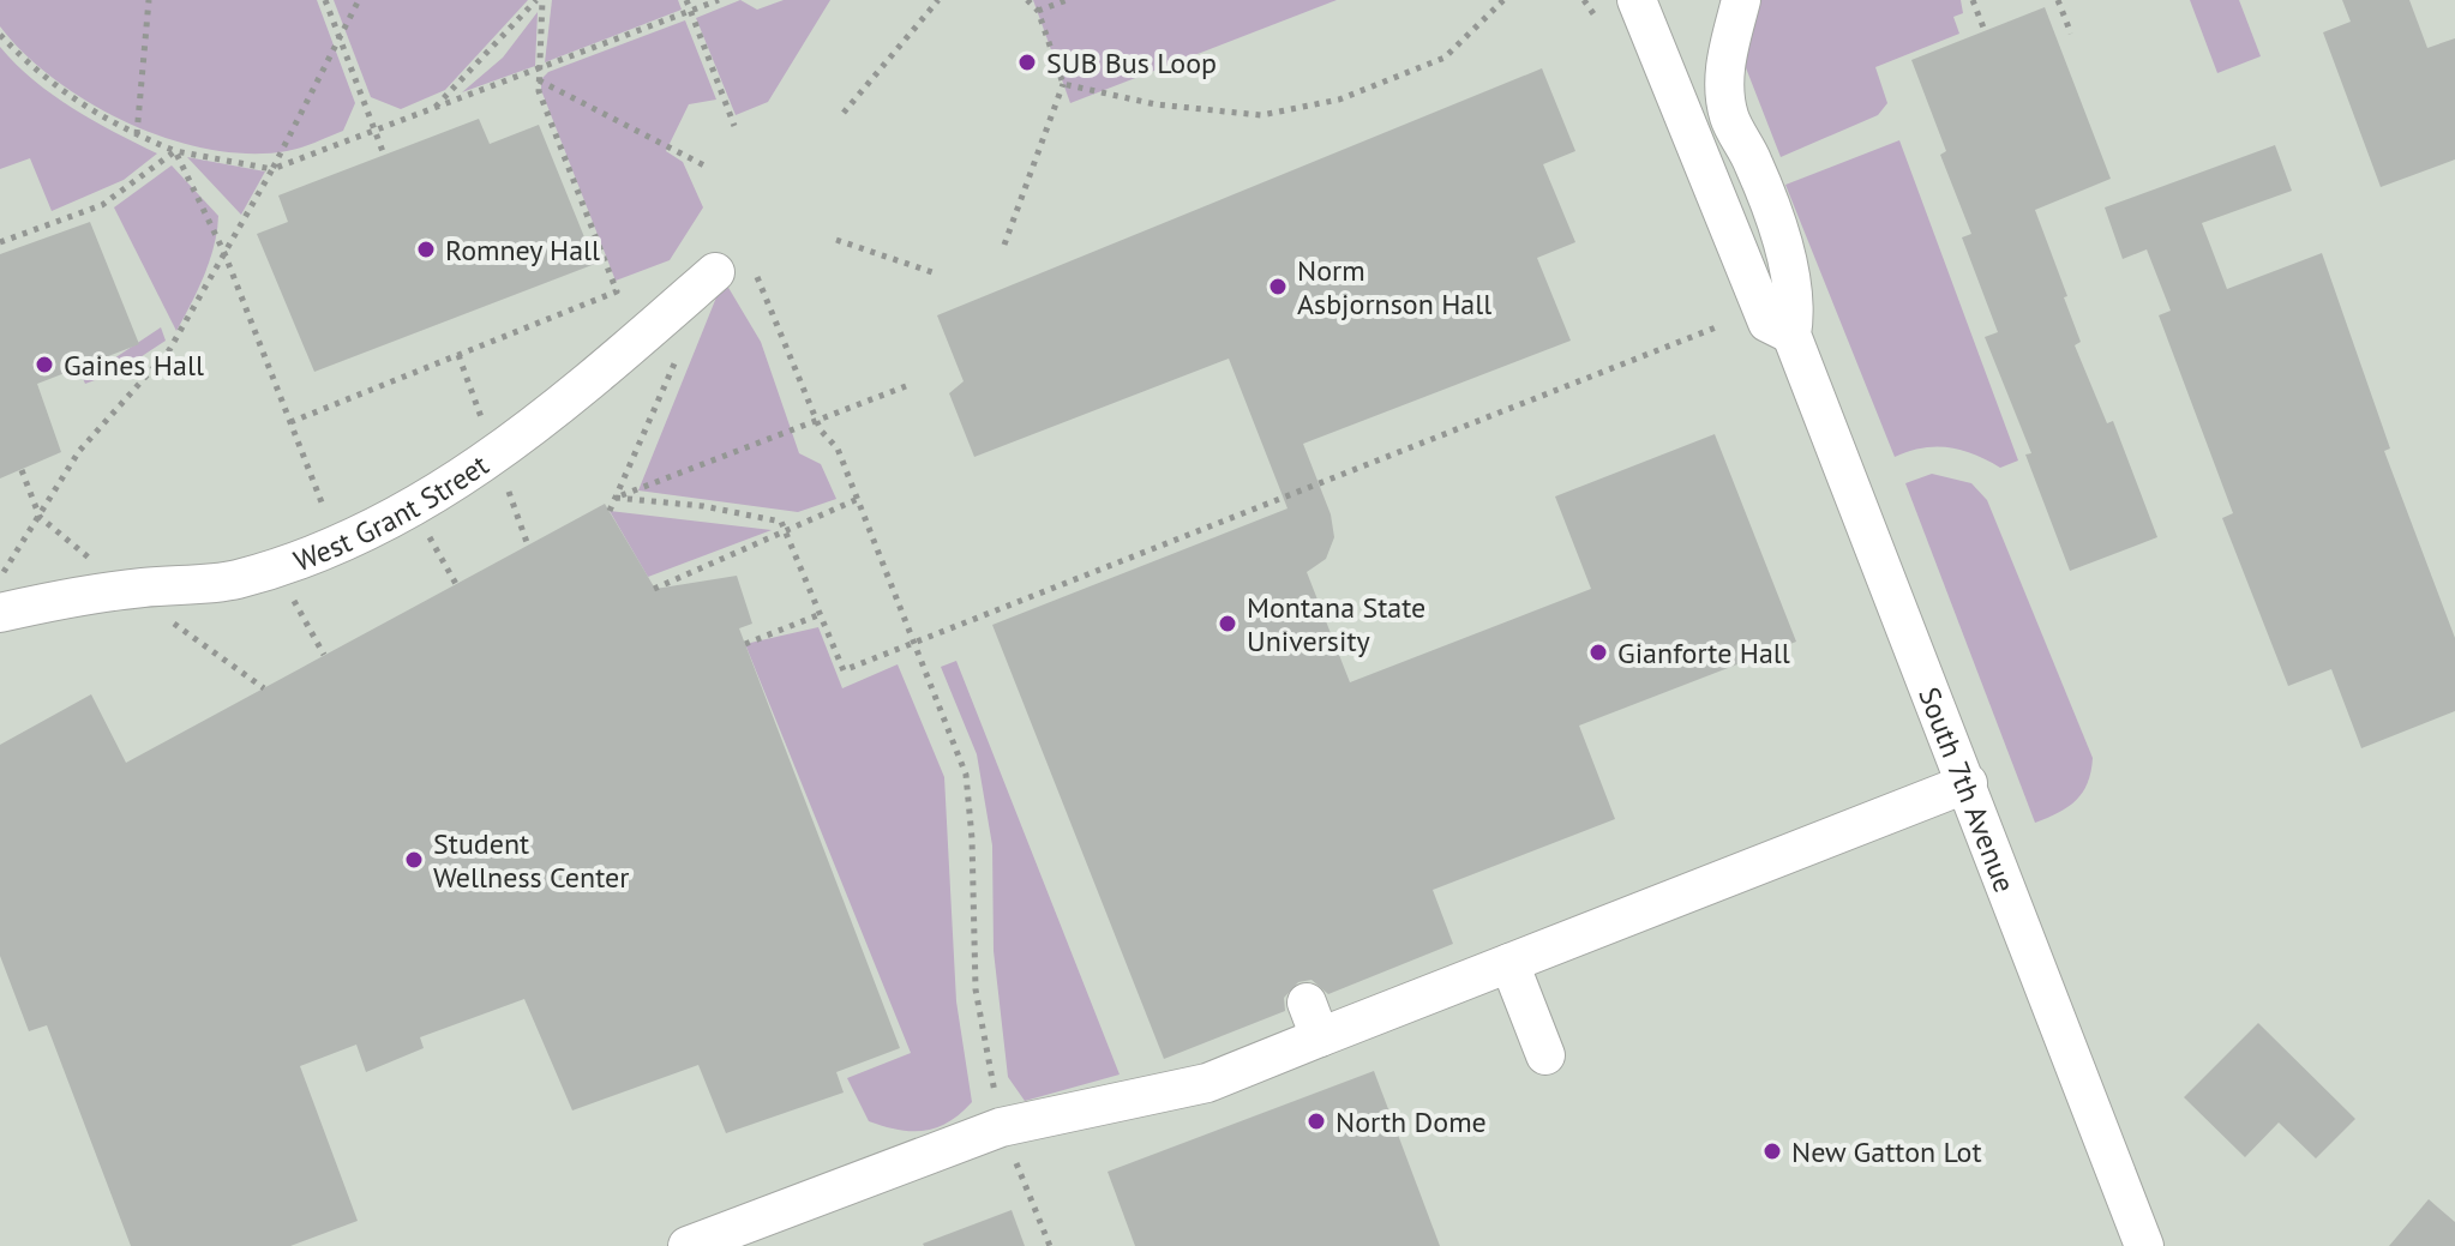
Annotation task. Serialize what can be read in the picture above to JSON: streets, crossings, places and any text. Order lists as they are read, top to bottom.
{
  "streets": {
    "street": ["West Grant Street", "South 7th Avenue"]
  },
  "places": [
    "SUB Bus Loop",
    "Romney Hall",
    "Norm Asbjornson Hall",
    "Gaines Hall",
    "Montana State University",
    "Gianforte Hall",
    "Student Wellness Center",
    "North Dome",
    "New Gatton Lot"
  ]
}
